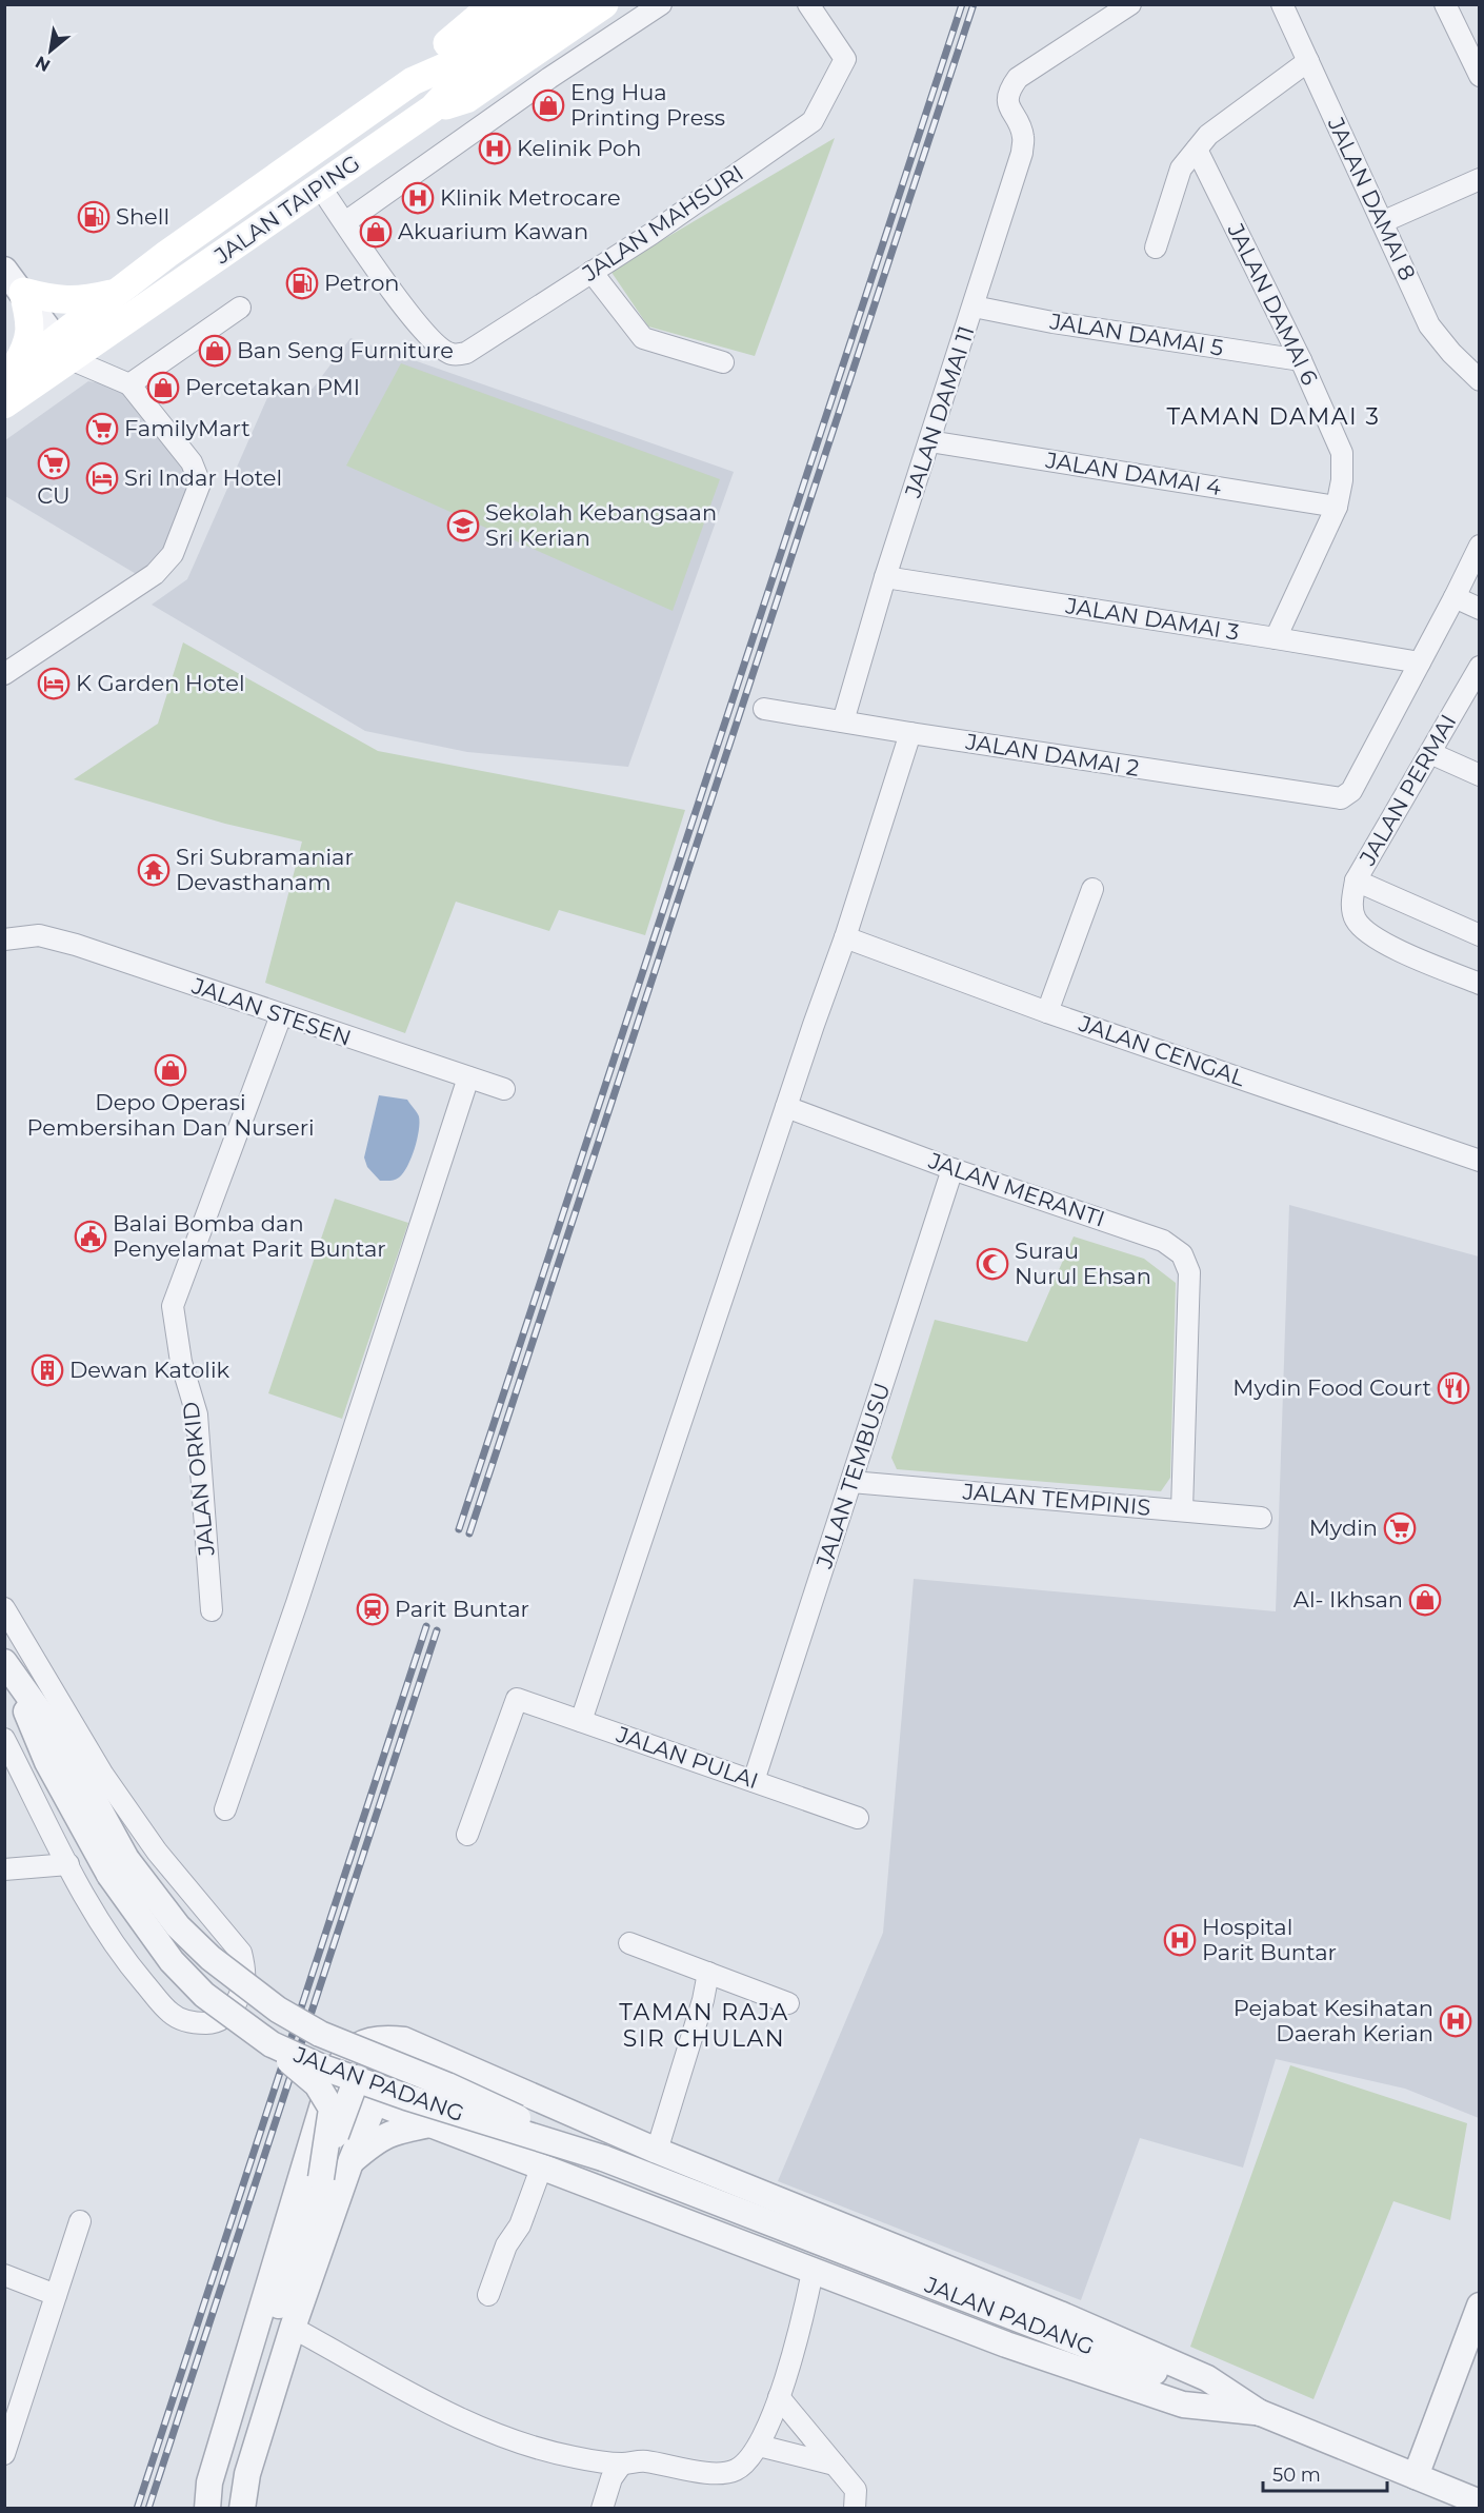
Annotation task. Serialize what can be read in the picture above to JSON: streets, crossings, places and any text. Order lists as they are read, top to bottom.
{
  "streets": {
    "main road": ["JALAN TAIPING"],
    "street": [
      "JALAN DAMAI 8",
      "JALAN MAHSURI",
      "JALAN DAMAI 6",
      "JALAN DAMAI 5",
      "JALAN DAMAI 11",
      "JALAN DAMAI 4",
      "JALAN DAMAI 3",
      "JALAN DAMAI 2",
      "JALAN PERMAI",
      "JALAN STESEN",
      "JALAN CENGAL",
      "JALAN MERANTI",
      "JALAN TEMBUSU",
      "JALAN ORKID",
      "JALAN TEMPINIS",
      "JALAN PULAI",
      "JALAN PADANG"
    ]
  },
  "crossings": [
    ["JALAN DAMAI 6", "JALAN DAMAI 5"],
    ["JALAN DAMAI 6", "JALAN DAMAI 4"],
    ["JALAN DAMAI 6", "JALAN DAMAI 3"],
    ["JALAN DAMAI 5", "JALAN DAMAI 11"],
    ["JALAN DAMAI 11", "JALAN DAMAI 4"],
    ["JALAN DAMAI 11", "JALAN DAMAI 3"],
    ["JALAN DAMAI 11", "JALAN DAMAI 2"],
    ["JALAN DAMAI 3", "JALAN DAMAI 2"],
    ["JALAN STESEN", "JALAN ORKID"],
    ["JALAN MERANTI", "JALAN TEMBUSU"],
    ["JALAN MERANTI", "JALAN TEMPINIS"],
    ["JALAN TEMBUSU", "JALAN TEMPINIS"],
    ["JALAN TEMBUSU", "JALAN PULAI"]
  ],
  "districts": ["TAMAN DAMAI 3", "TAMAN RAJA SIR CHULAN"],
  "places": {
    "shop": [
      "Eng Hua Printing Press",
      "Akuarium Kawan",
      "Ban Seng Furniture",
      "Percetakan PMI",
      "Depo Operasi Pembersihan Dan Nurseri",
      "Al- Ikhsan"
    ],
    "hospital": [
      "Kelinik Poh",
      "Klinik Metrocare",
      "Hospital Parit Buntar",
      "Pejabat Kesihatan Daerah Kerian"
    ],
    "fuel station": ["Shell", "Petron"],
    "supermarket": ["FamilyMart", "CU", "Mydin"],
    "hotel": ["Sri Indar Hotel", "K Garden Hotel"],
    "school or university": ["Sekolah Kebangsaan Sri Kerian"],
    "temple": ["Sri Subramaniar Devasthanam"],
    "public building": ["Balai Bomba dan Penyelamat Parit Buntar"],
    "mosque": ["Surau Nurul Ehsan"],
    "building": ["Dewan Katolik"],
    "restaurant": ["Mydin Food Court"],
    "station": ["Parit Buntar"]
  },
  "scale_bar": "50 m",
  "north": "bottom left"
}
